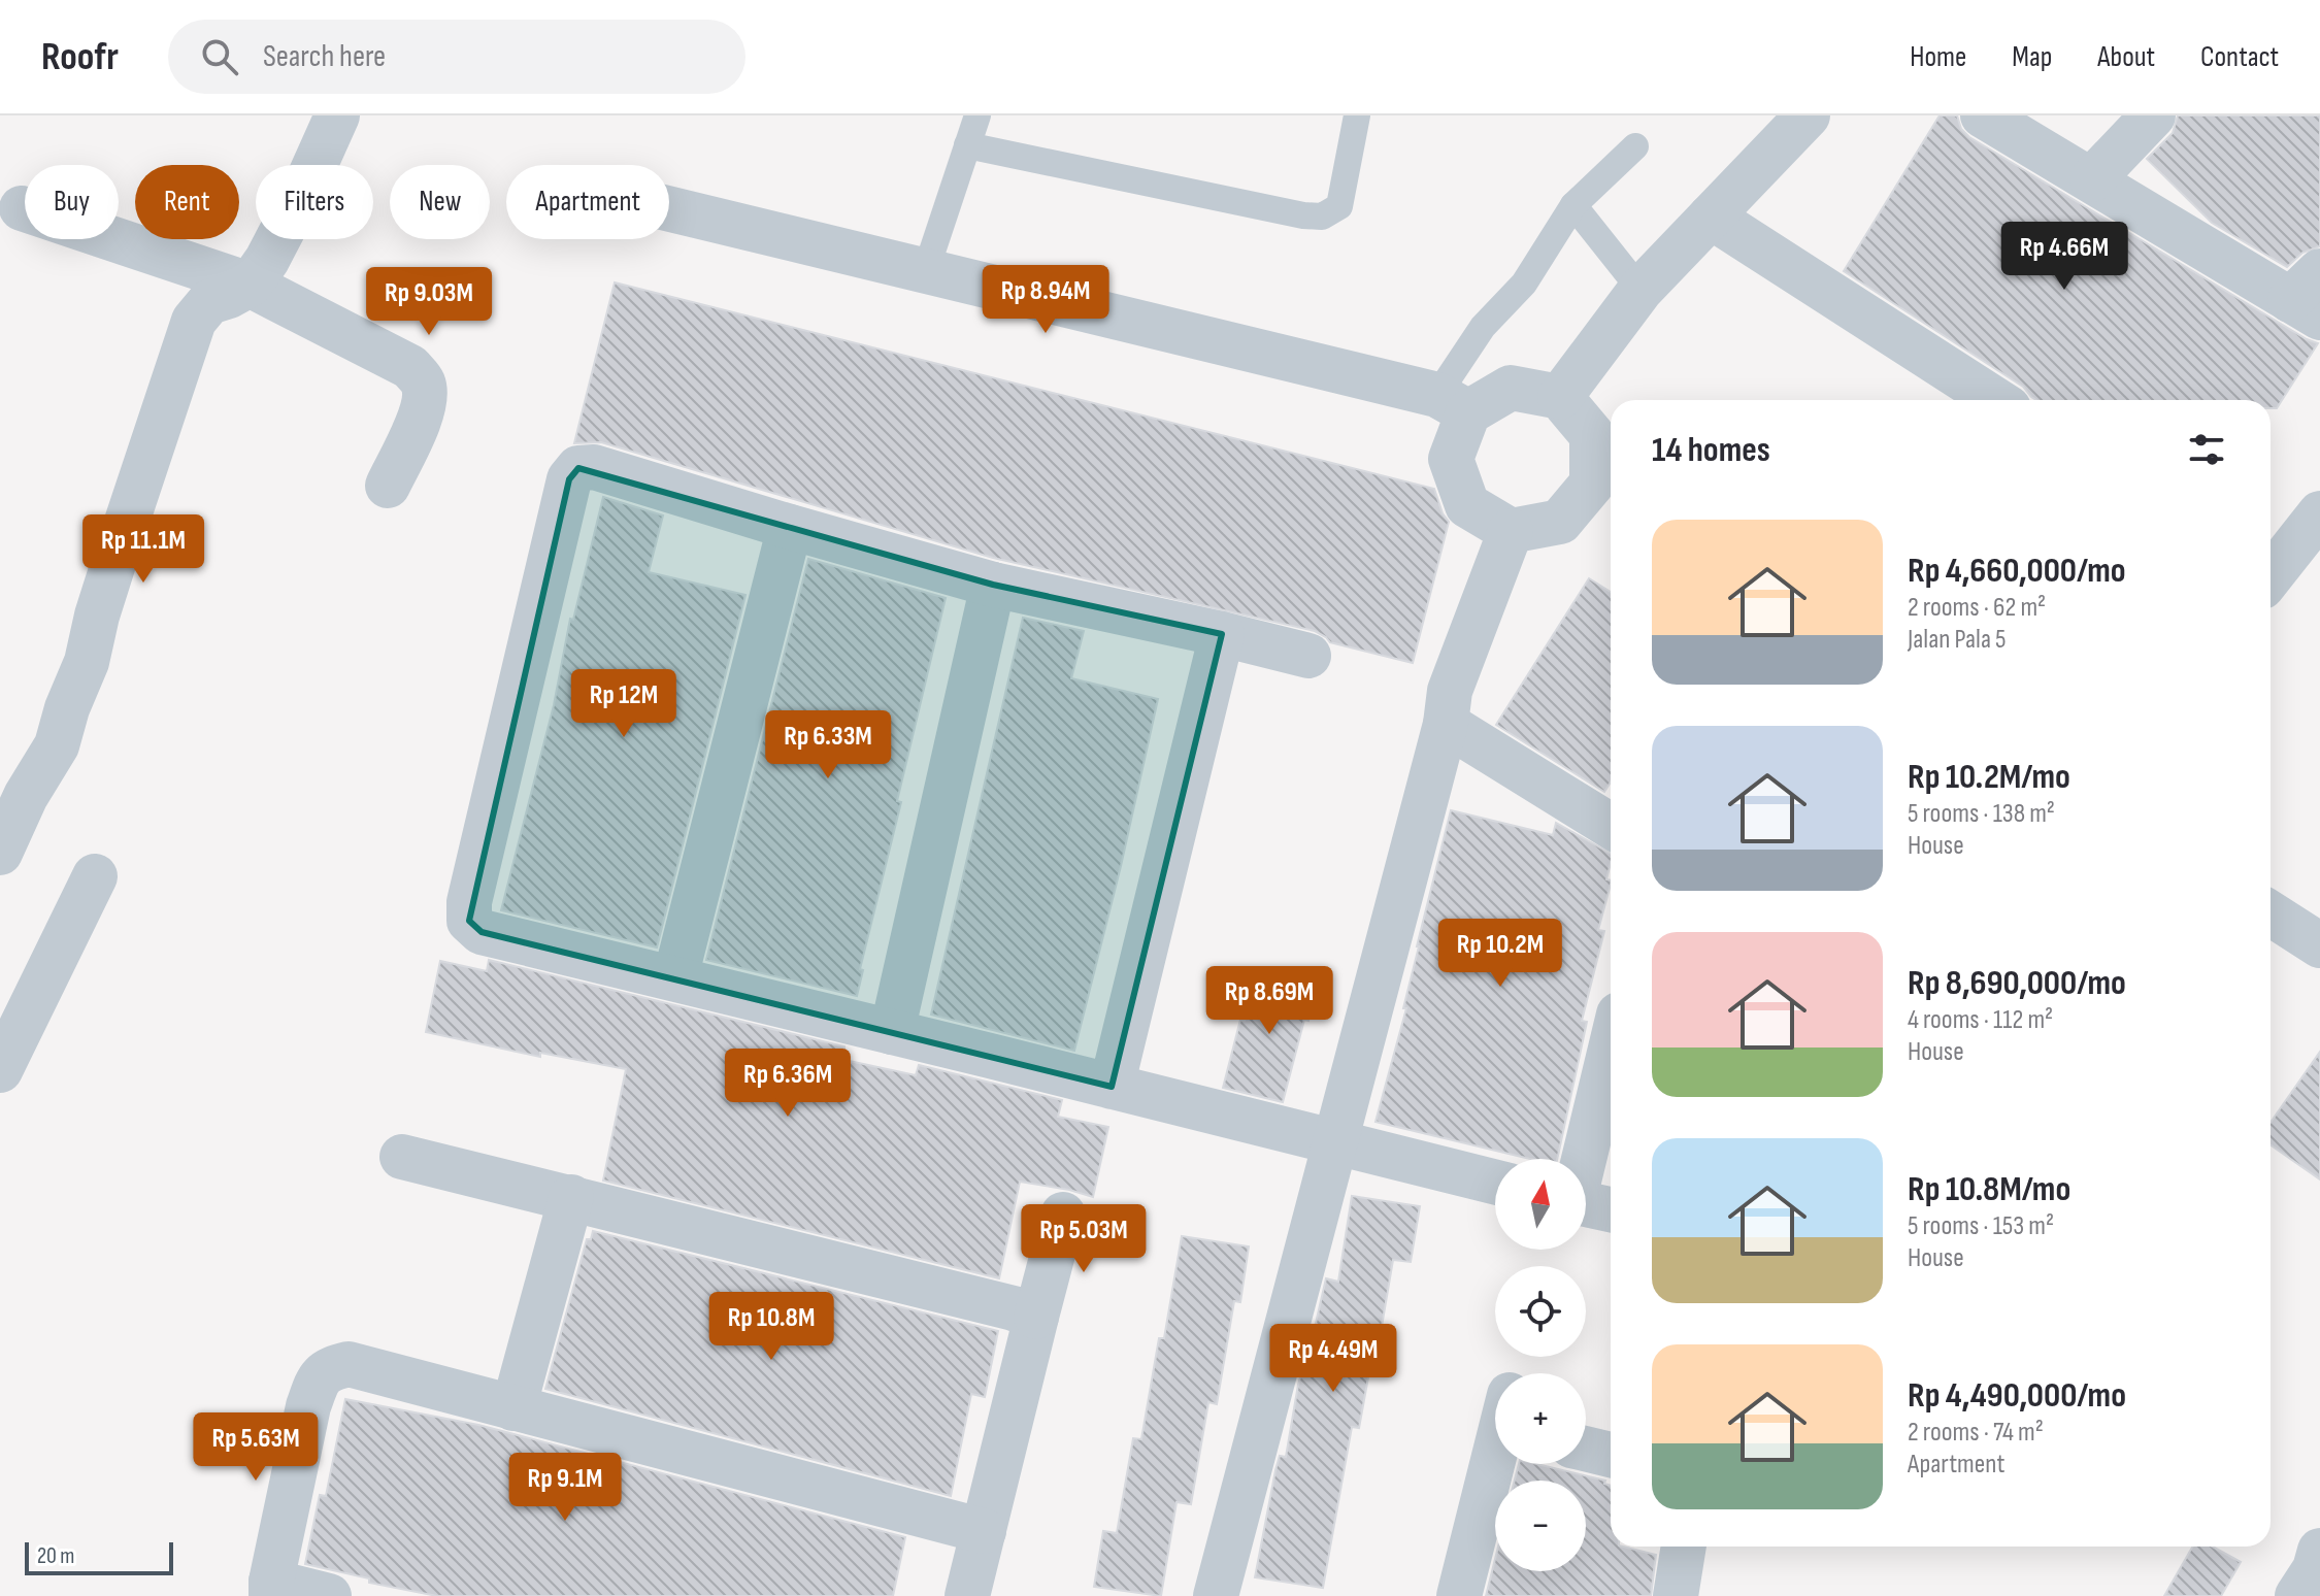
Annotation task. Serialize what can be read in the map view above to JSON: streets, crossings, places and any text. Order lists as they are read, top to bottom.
{
  "scale_bar": "20 m",
  "north": "top",
  "page": {
    "header": "Roofr",
    "search": "Search here",
    "nav": [
      "Home",
      "Map",
      "About",
      "Contact"
    ],
    "chip": [
      "Buy",
      "Rent",
      "Filters",
      "New",
      "Apartment"
    ],
    "price": [
      "Rp 4.66M",
      "Rp 8.94M",
      "Rp 9.03M",
      "Rp 11.1M",
      "Rp 12M",
      "Rp 6.33M",
      "Rp 10.2M",
      "Rp 8.69M",
      "Rp 6.36M",
      "Rp 5.03M",
      "Rp 10.8M",
      "Rp 4.49M",
      "Rp 5.63M",
      "Rp 9.1M"
    ],
    "heading": "14 homes",
    "list": [
      {
        "name": "Rp 4,660,000/mo",
        "note": "2 rooms · 62 m² · Jalan Pala 5"
      },
      {
        "name": "Rp 10.2M/mo",
        "note": "5 rooms · 138 m² · House"
      },
      {
        "name": "Rp 8,690,000/mo",
        "note": "4 rooms · 112 m² · House"
      },
      {
        "name": "Rp 10.8M/mo",
        "note": "5 rooms · 153 m² · House"
      },
      {
        "name": "Rp 4,490,000/mo",
        "note": "2 rooms · 74 m² · Apartment"
      }
    ],
    "map_buttons": ["+", "−"],
    "scale": "20 m"
  }
}
